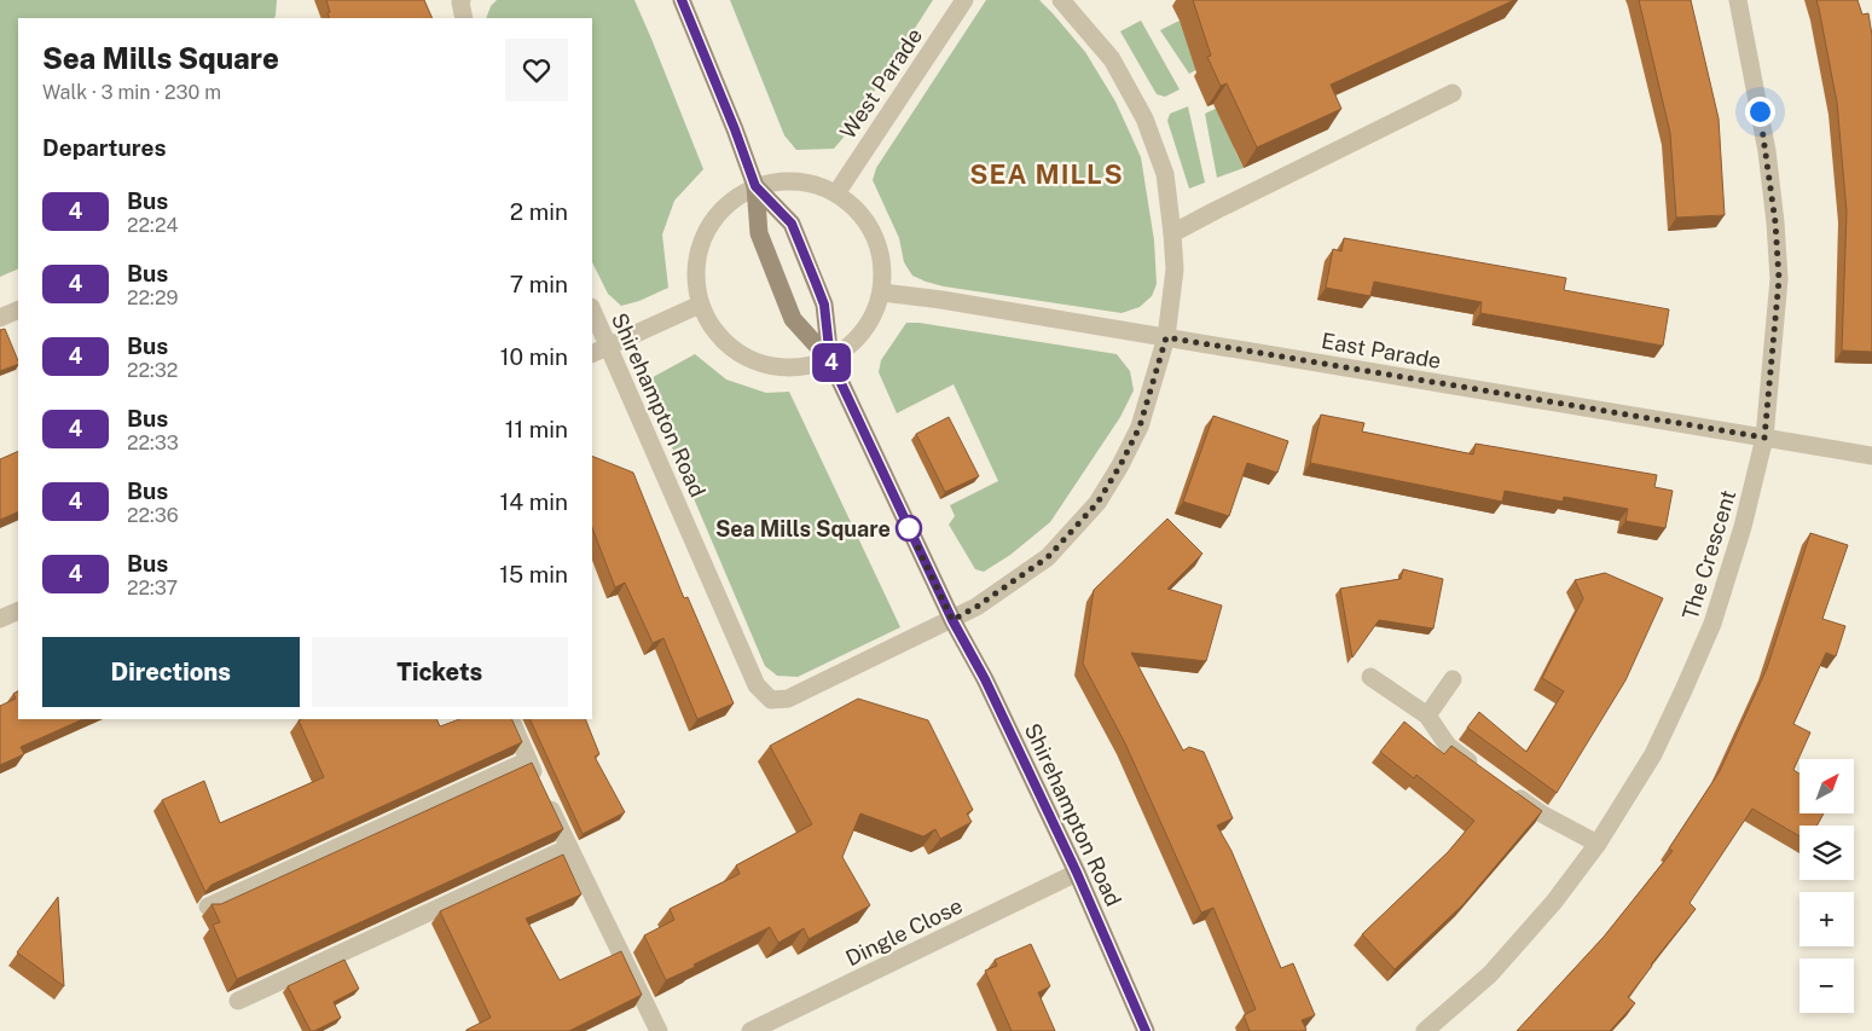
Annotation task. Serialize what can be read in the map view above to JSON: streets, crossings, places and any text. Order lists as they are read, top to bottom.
{
  "streets": {
    "main road": ["Shirehampton Road"],
    "street": [
      "West Parade",
      "East Parade",
      "The Crescent",
      "Dingle Close"
    ]
  },
  "crossings": [
    ["East Parade", "Shirehampton Road"],
    ["East Parade", "The Crescent"],
    ["Shirehampton Road", "Dingle Close"]
  ],
  "districts": ["SEA MILLS"],
  "places": ["Sea Mills Square"],
  "lines": ["bus line 4"],
  "north": "top right",
  "page": {
    "on_map": "4",
    "heading": [
      ["Sea Mills Square", "Walk · 3 min · 230 m"],
      "Departures"
    ],
    "list": [
      {
        "mark": "4",
        "name": "Bus",
        "note": "22:24",
        "value": "2 min"
      },
      {
        "mark": "4",
        "name": "Bus",
        "note": "22:29",
        "value": "7 min"
      },
      {
        "mark": "4",
        "name": "Bus",
        "note": "22:32",
        "value": "10 min"
      },
      {
        "mark": "4",
        "name": "Bus",
        "note": "22:33",
        "value": "11 min"
      },
      {
        "mark": "4",
        "name": "Bus",
        "note": "22:36",
        "value": "14 min"
      },
      {
        "mark": "4",
        "name": "Bus",
        "note": "22:37",
        "value": "15 min"
      }
    ],
    "buttons": ["Directions", "Tickets"],
    "map_buttons": ["+", "−"]
  }
}
